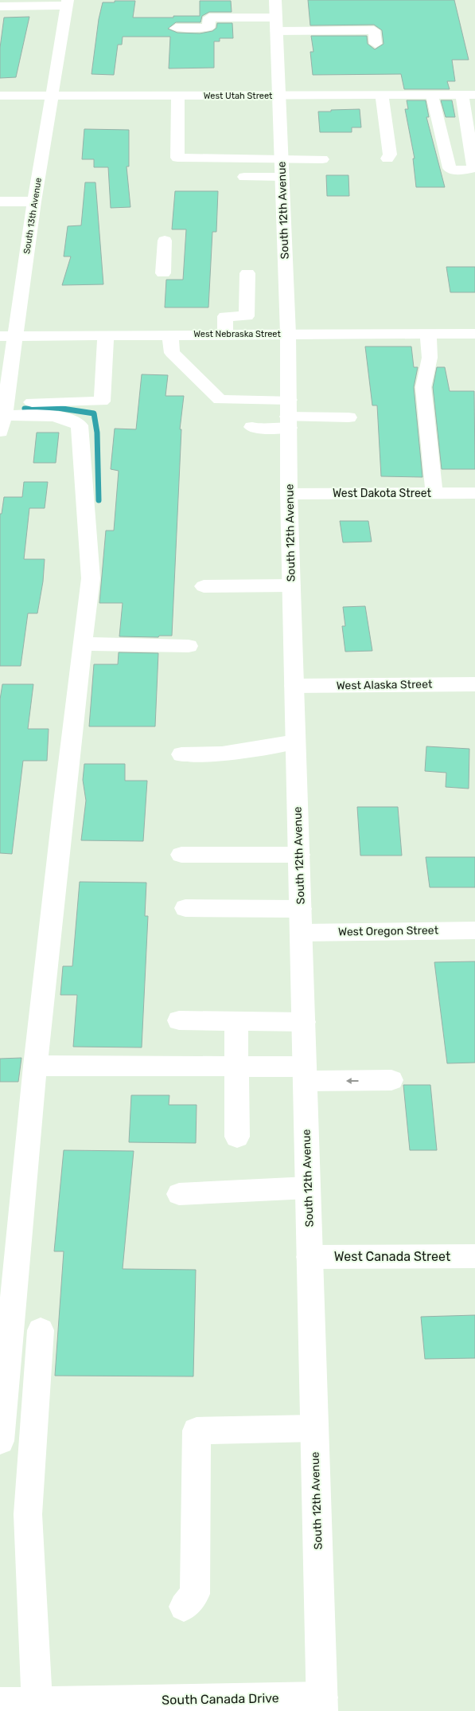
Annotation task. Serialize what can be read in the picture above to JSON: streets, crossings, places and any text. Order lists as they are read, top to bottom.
{
  "streets": {
    "street": [
      "West Utah Street",
      "South 12th Avenue",
      "South 13th Avenue",
      "West Nebraska Street",
      "West Dakota Street",
      "West Alaska Street",
      "West Oregon Street",
      "West Canada Street",
      "South Canada Drive"
    ]
  },
  "crossings": [
    ["West Utah Street", "South 12th Avenue"],
    ["West Utah Street", "South 13th Avenue"],
    ["South 12th Avenue", "West Nebraska Street"],
    ["South 12th Avenue", "West Dakota Street"],
    ["South 12th Avenue", "West Alaska Street"],
    ["South 12th Avenue", "West Oregon Street"],
    ["South 12th Avenue", "West Canada Street"],
    ["South 12th Avenue", "South Canada Drive"],
    ["South 13th Avenue", "West Nebraska Street"]
  ]
}
